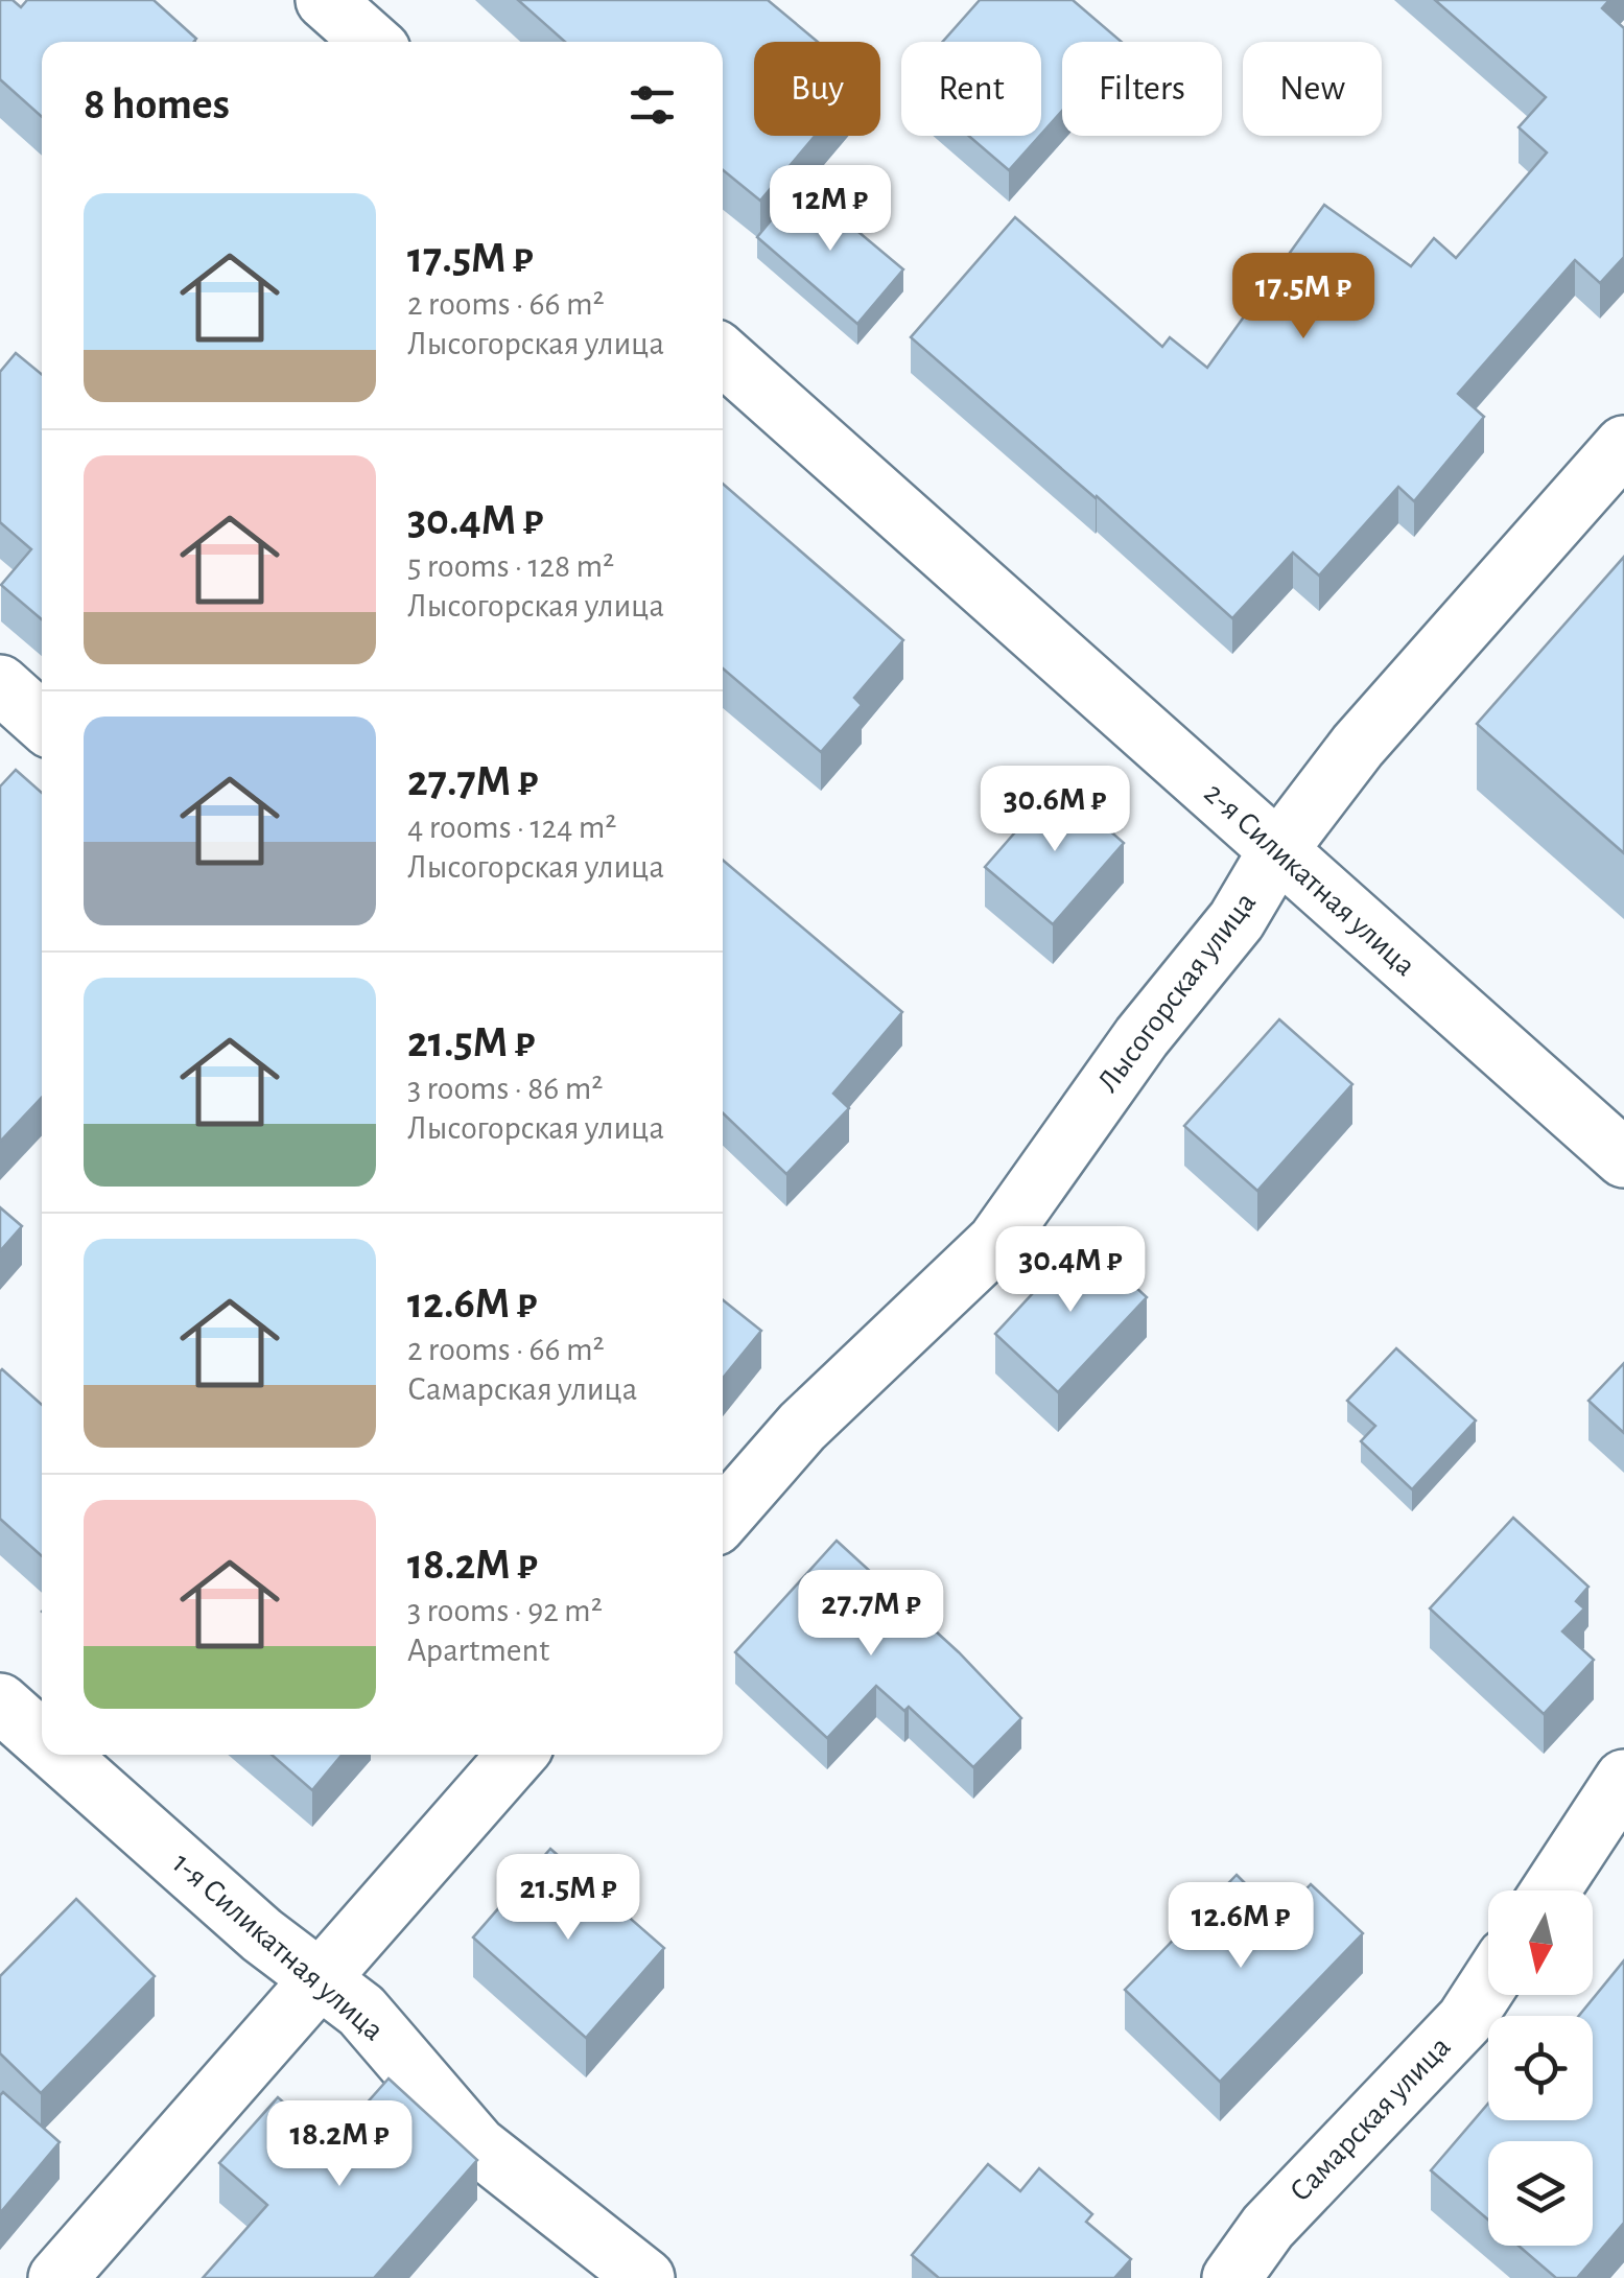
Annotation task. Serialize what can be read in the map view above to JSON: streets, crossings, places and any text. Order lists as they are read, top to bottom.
{
  "streets": {
    "street": [
      "2-я Силикатная улица",
      "Лысогорская улица",
      "1-я Силикатная улица",
      "Самарская улица"
    ]
  },
  "crossings": [
    ["2-я Силикатная улица", "Лысогорская улица"]
  ],
  "north": "bottom",
  "page": {
    "chip": [
      "Buy",
      "Rent",
      "Filters",
      "New"
    ],
    "heading": "8 homes",
    "price": [
      "12M ₽",
      "17.5M ₽",
      "30.6M ₽",
      "30.4M ₽",
      "27.7M ₽",
      "21.5M ₽",
      "12.6M ₽",
      "18.2M ₽"
    ],
    "list": [
      {
        "name": "17.5M ₽",
        "note": "2 rooms · 66 m² · Лысогорская улица"
      },
      {
        "name": "30.4M ₽",
        "note": "5 rooms · 128 m² · Лысогорская улица"
      },
      {
        "name": "27.7M ₽",
        "note": "4 rooms · 124 m² · Лысогорская улица"
      },
      {
        "name": "21.5M ₽",
        "note": "3 rooms · 86 m² · Лысогорская улица"
      },
      {
        "name": "12.6M ₽",
        "note": "2 rooms · 66 m² · Самарская улица"
      },
      {
        "name": "18.2M ₽",
        "note": "3 rooms · 92 m² · Apartment"
      }
    ]
  }
}
